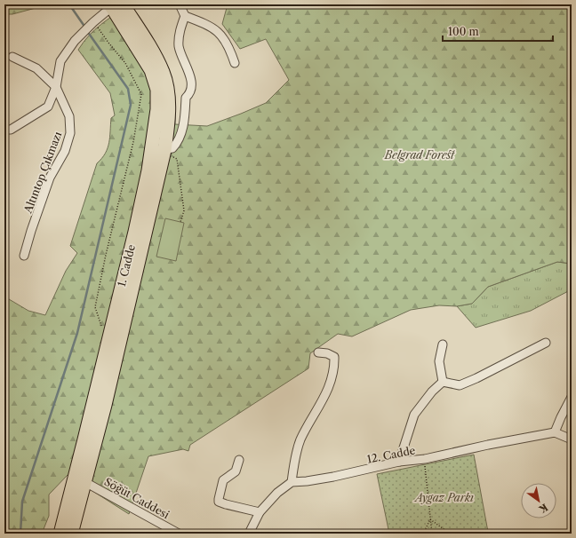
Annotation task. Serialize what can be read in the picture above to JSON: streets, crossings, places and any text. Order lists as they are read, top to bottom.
{
  "streets": {
    "main road": ["1. Cadde"],
    "street": ["Altıntop Çıkmazı", "12. Cadde", "Söğüt Caddesi"]
  },
  "crossings": [
    ["1. Cadde", "Söğüt Caddesi"]
  ],
  "parks": ["Belgrad Forest", "Aygaz Parkı"],
  "scale_bar": "100 m",
  "north": "bottom right"
}
